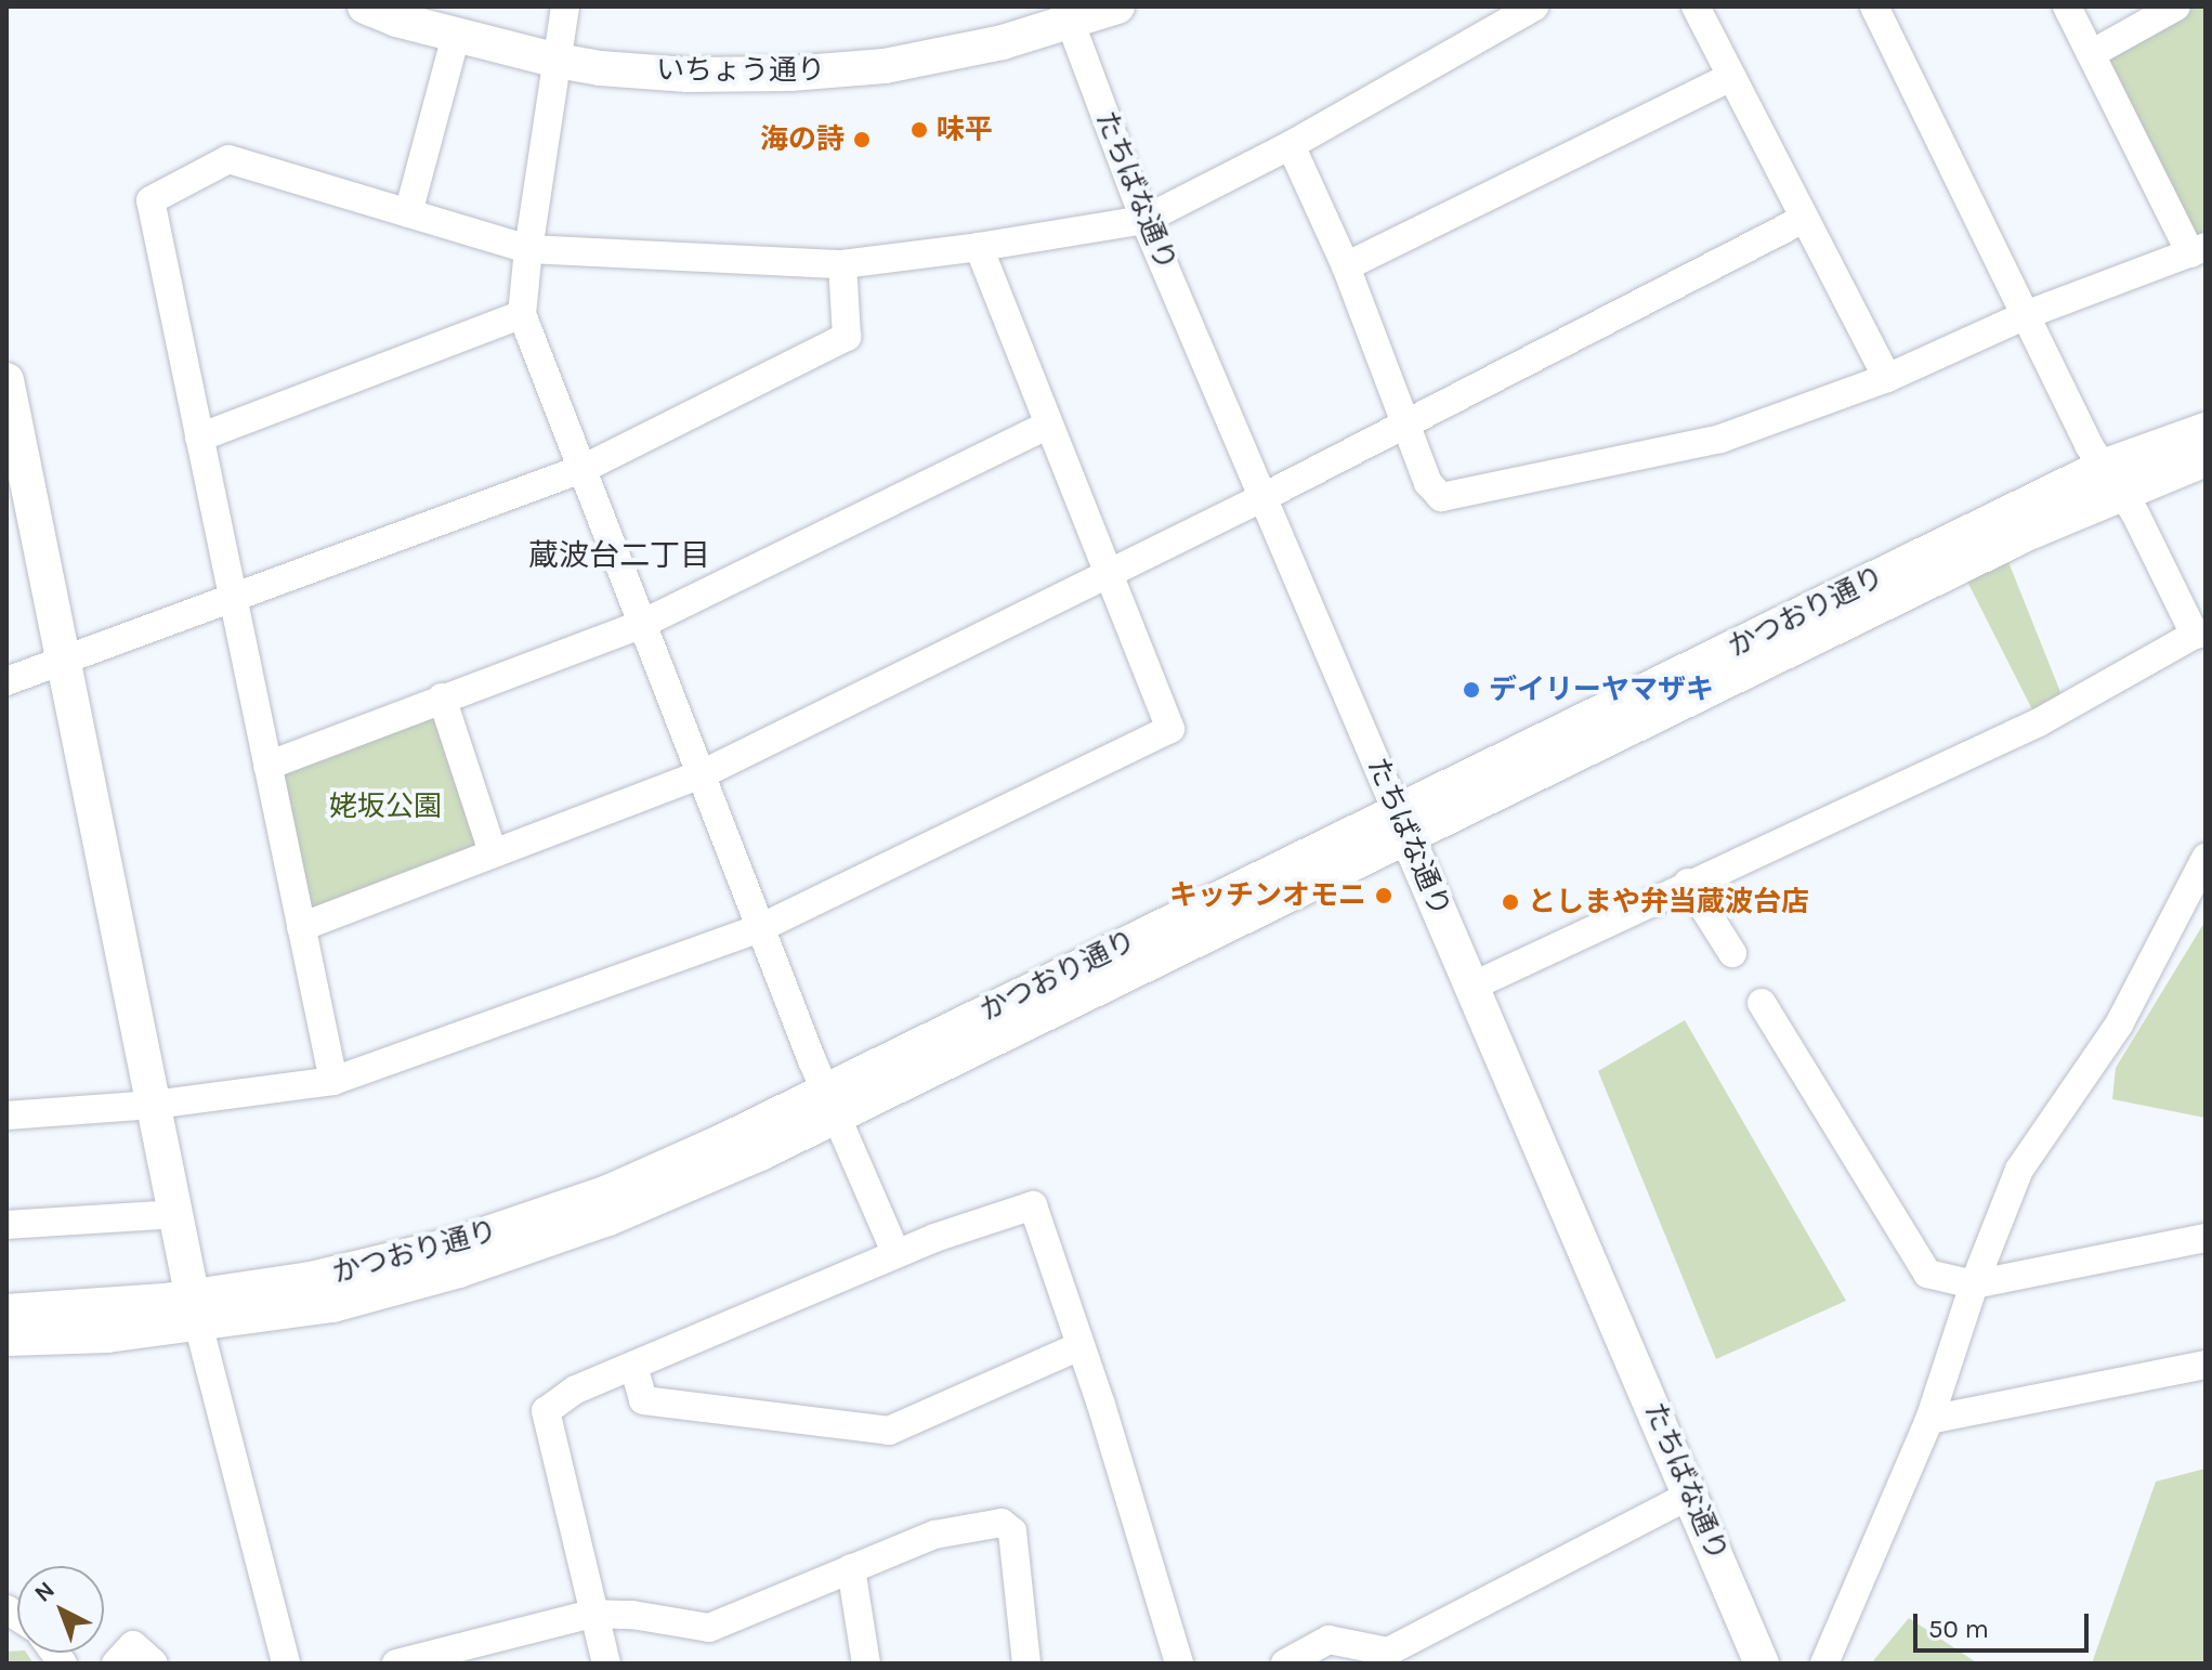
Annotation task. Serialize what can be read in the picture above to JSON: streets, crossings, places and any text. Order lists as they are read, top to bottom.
{
  "streets": {
    "street": ["いちょう通り", "たちばな通り", "かつおり通り"]
  },
  "crossings": [
    ["いちょう通り", "たちばな通り"],
    ["たちばな通り", "かつおり通り"]
  ],
  "districts": ["蔵波台二丁目"],
  "parks": ["姥坂公園"],
  "places": [
    "味平",
    "海の詩",
    "デイリーヤマザキ",
    "キッチンオモニ",
    "としまや弁当蔵波台店"
  ],
  "scale_bar": "50 m",
  "north": "top left"
}
